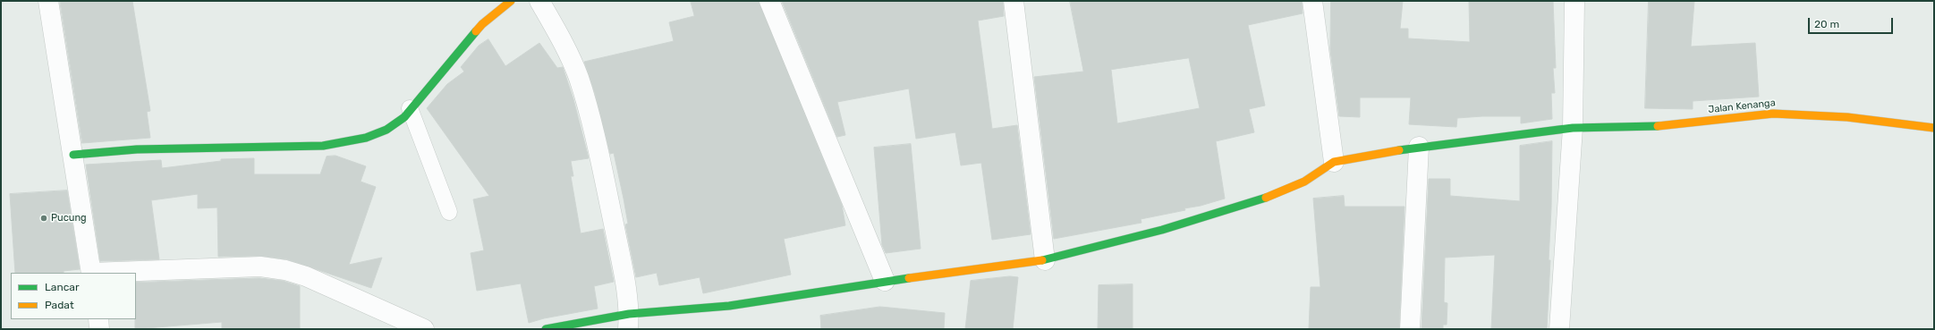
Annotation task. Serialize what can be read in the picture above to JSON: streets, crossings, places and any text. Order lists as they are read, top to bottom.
{
  "streets": {
    "street": ["Jalan Kenanga"]
  },
  "places": ["Pucung"],
  "legend": ["Lancar", "Padat"],
  "scale_bar": "20 m"
}
